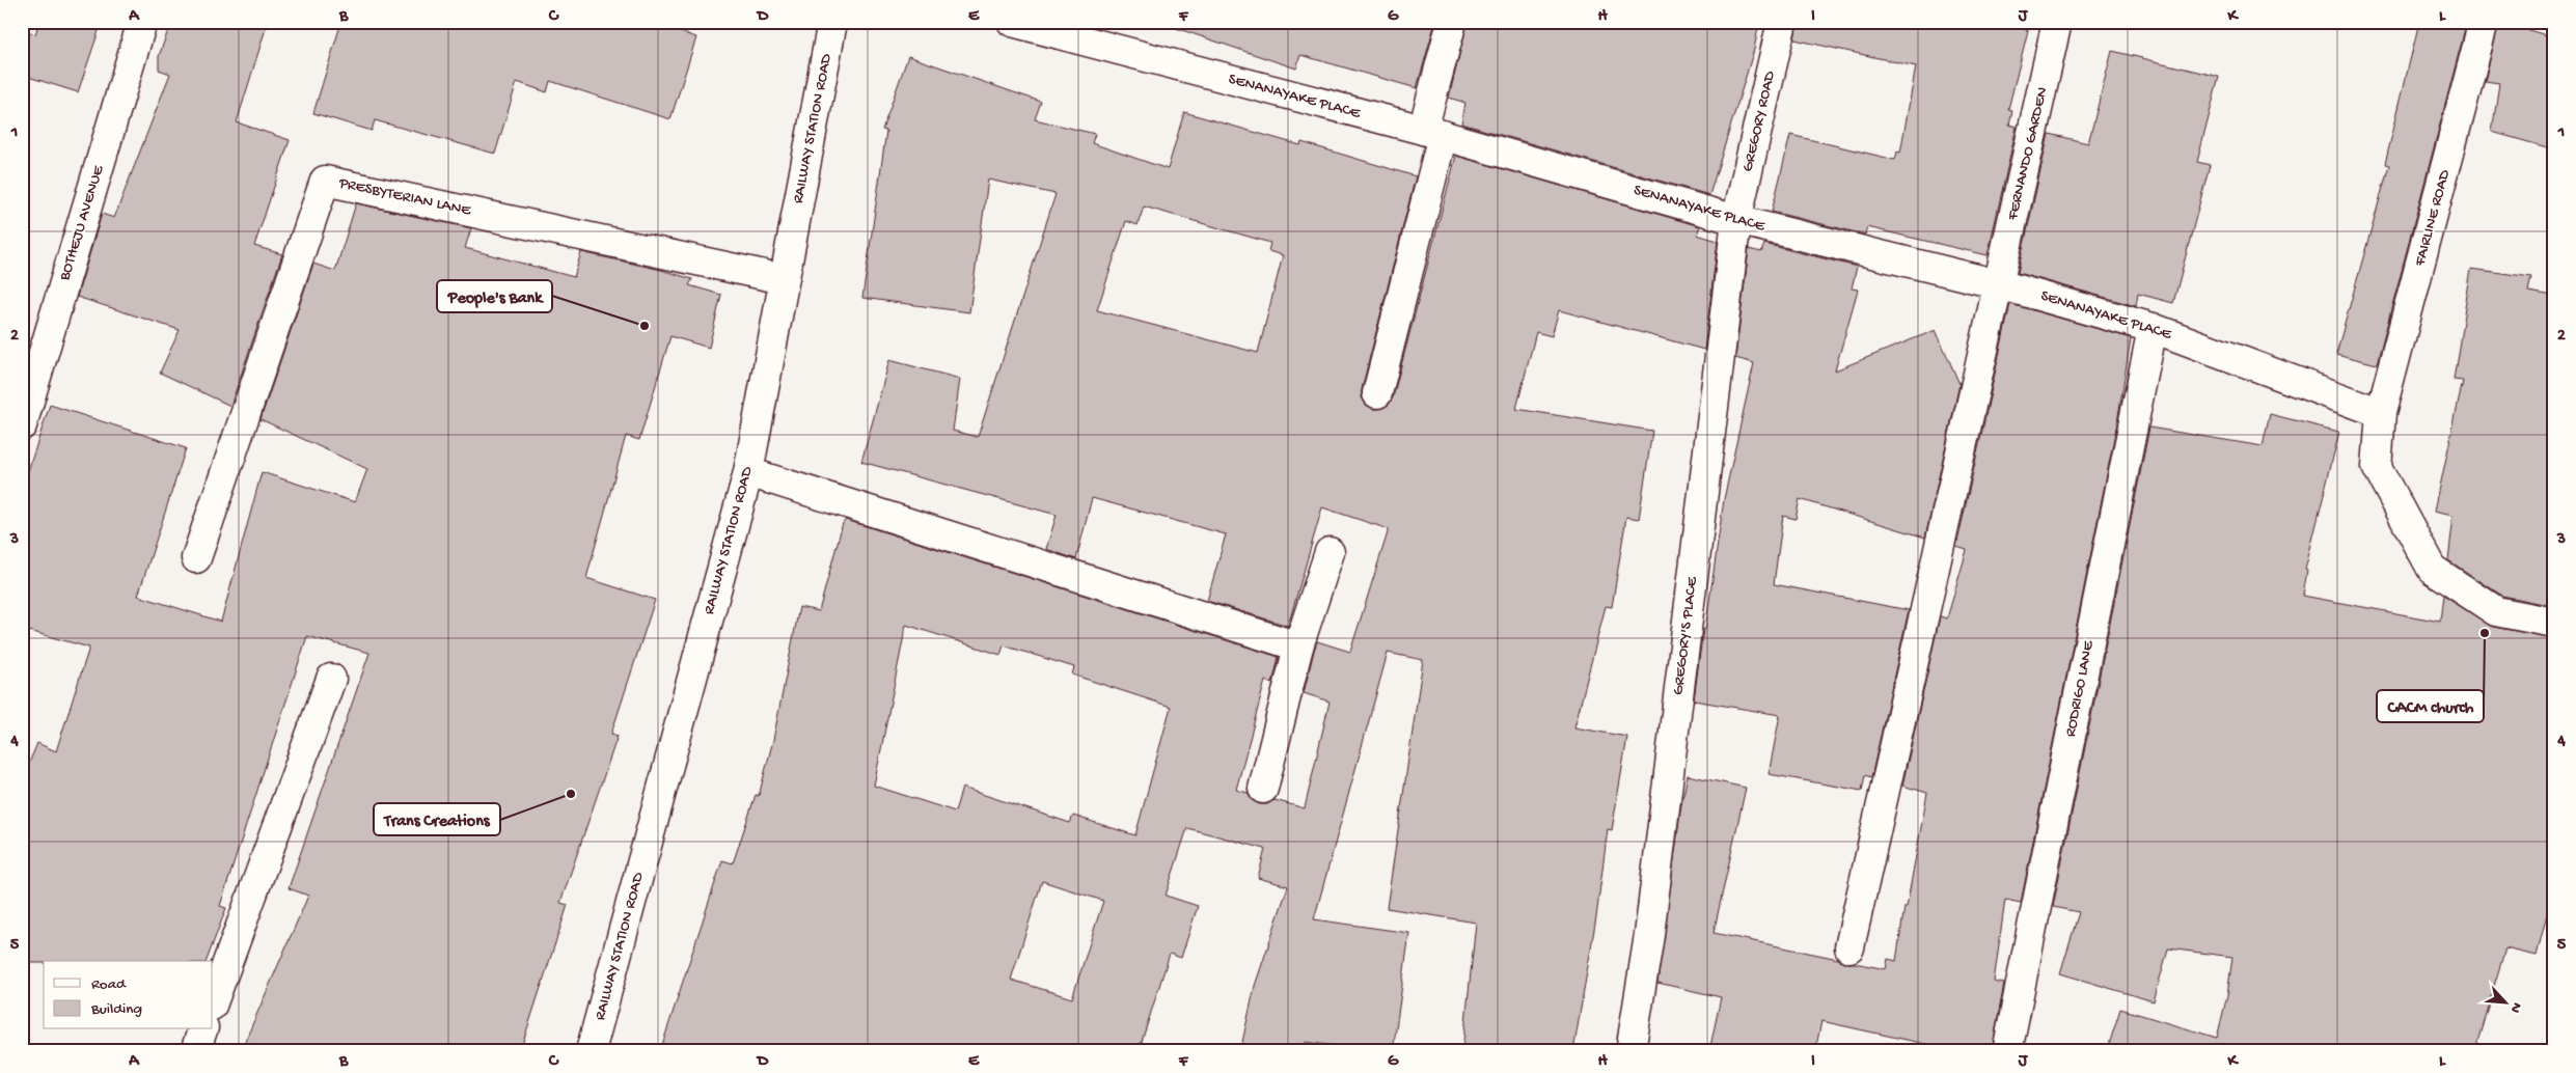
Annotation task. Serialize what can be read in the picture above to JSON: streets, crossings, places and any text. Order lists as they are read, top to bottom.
{
  "streets": {
    "street": [
      "SENANAYAKE PLACE",
      "GREGORY ROAD",
      "RAILWAY STATION ROAD",
      "FERNANDO GARDEN",
      "PRESBYTERIAN LANE",
      "FAIRLINE ROAD",
      "BOTHEJU AVENUE",
      "GREGORY'S PLACE",
      "RODRIGO LANE"
    ]
  },
  "crossings": [
    ["SENANAYAKE PLACE", "GREGORY ROAD"],
    ["SENANAYAKE PLACE", "FERNANDO GARDEN"],
    ["SENANAYAKE PLACE", "FAIRLINE ROAD"],
    ["SENANAYAKE PLACE", "GREGORY'S PLACE"],
    ["SENANAYAKE PLACE", "RODRIGO LANE"],
    ["GREGORY ROAD", "GREGORY'S PLACE"],
    ["RAILWAY STATION ROAD", "PRESBYTERIAN LANE"]
  ],
  "places": ["People's Bank", "CACM church", "Trans Creations"],
  "legend": ["Road", "Building"],
  "north": "bottom right",
  "grid": {
    "columns": [
      "A",
      "B",
      "C",
      "D",
      "E",
      "F",
      "G",
      "H",
      "I",
      "J",
      "K",
      "L"
    ],
    "rows": [
      "1",
      "2",
      "3",
      "4",
      "5"
    ]
  }
}
